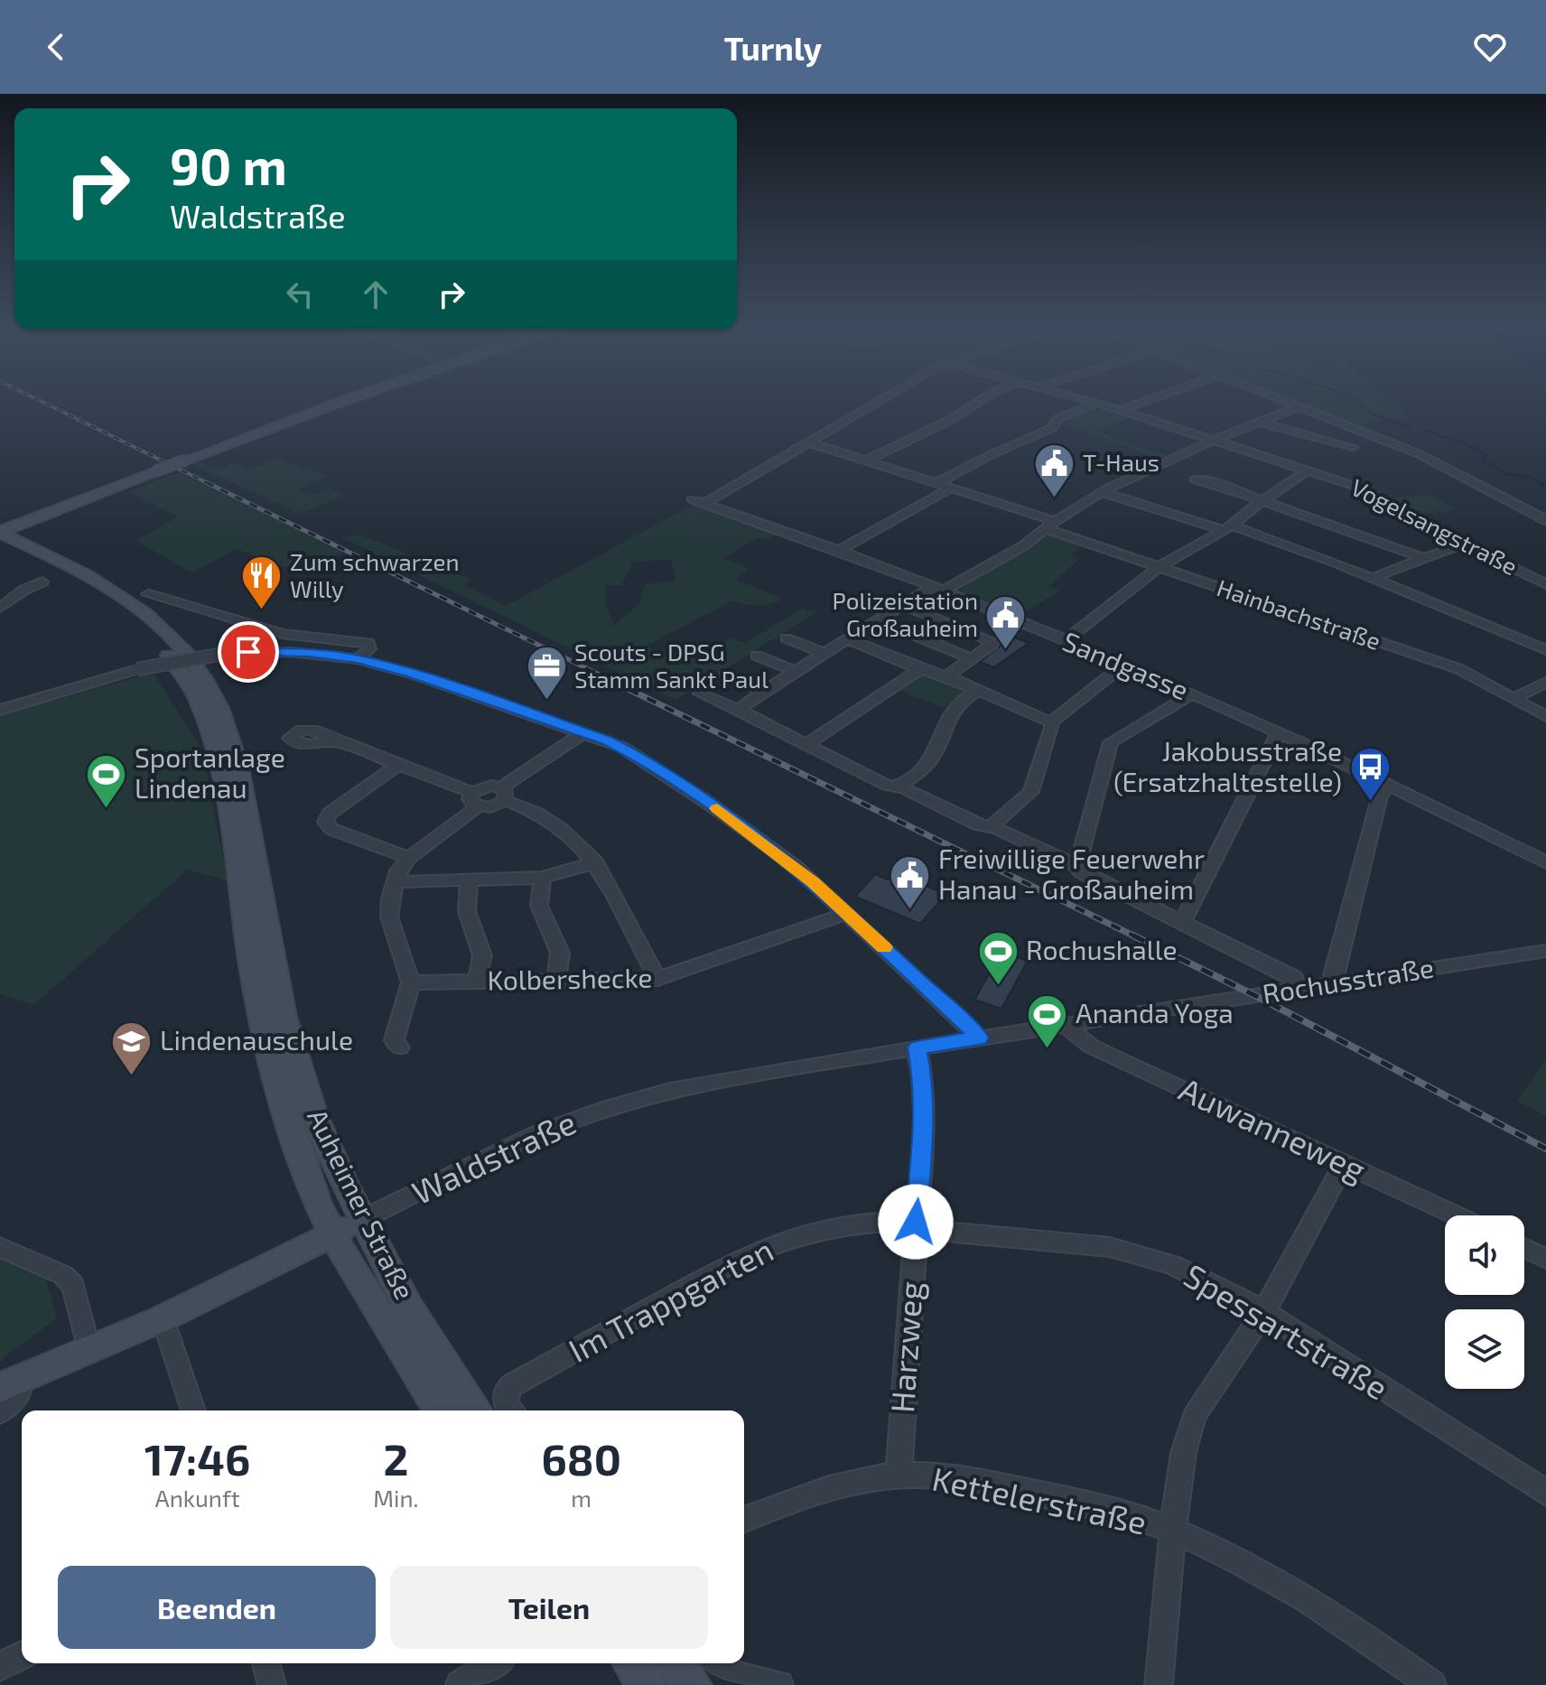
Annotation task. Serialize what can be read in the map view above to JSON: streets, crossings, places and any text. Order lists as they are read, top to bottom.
{
  "streets": {
    "main road": ["Waldstraße", "Auheimer Straße"],
    "street": [
      "Vogelsangstraße",
      "Hainbachstraße",
      "Sandgasse",
      "Kolbershecke",
      "Rochusstraße",
      "Auwanneweg",
      "Im Trappgarten",
      "Spessartstraße",
      "Harzweg",
      "Kettelerstraße"
    ]
  },
  "crossings": [
    ["Hainbachstraße", "Sandgasse"],
    ["Rochusstraße", "Auwanneweg"],
    ["Rochusstraße", "Waldstraße"],
    ["Waldstraße", "Auheimer Straße"],
    ["Waldstraße", "Harzweg"],
    ["Im Trappgarten", "Spessartstraße"],
    ["Im Trappgarten", "Harzweg"],
    ["Spessartstraße", "Harzweg"],
    ["Harzweg", "Kettelerstraße"]
  ],
  "places": {
    "public building": ["T-Haus", "Polizeistation Großauheim", "Freiwillige Feuerwehr Hanau - Großauheim"],
    "restaurant": ["Zum schwarzen Willy"],
    "office": ["Scouts - DPSG Stamm Sankt Paul"],
    "bus stop": ["Jakobusstraße (Ersatzhaltestelle)"],
    "sports": ["Sportanlage Lindenau", "Rochushalle", "Ananda Yoga"],
    "school or university": ["Lindenauschule"]
  },
  "page": {
    "header": "Turnly",
    "turn": ["90 m", "Waldstraße"],
    "eta": [
      "17:46",
      "Ankunft",
      "2",
      "Min.",
      "680",
      "m"
    ],
    "buttons": ["Beenden", "Teilen"]
  }
}
